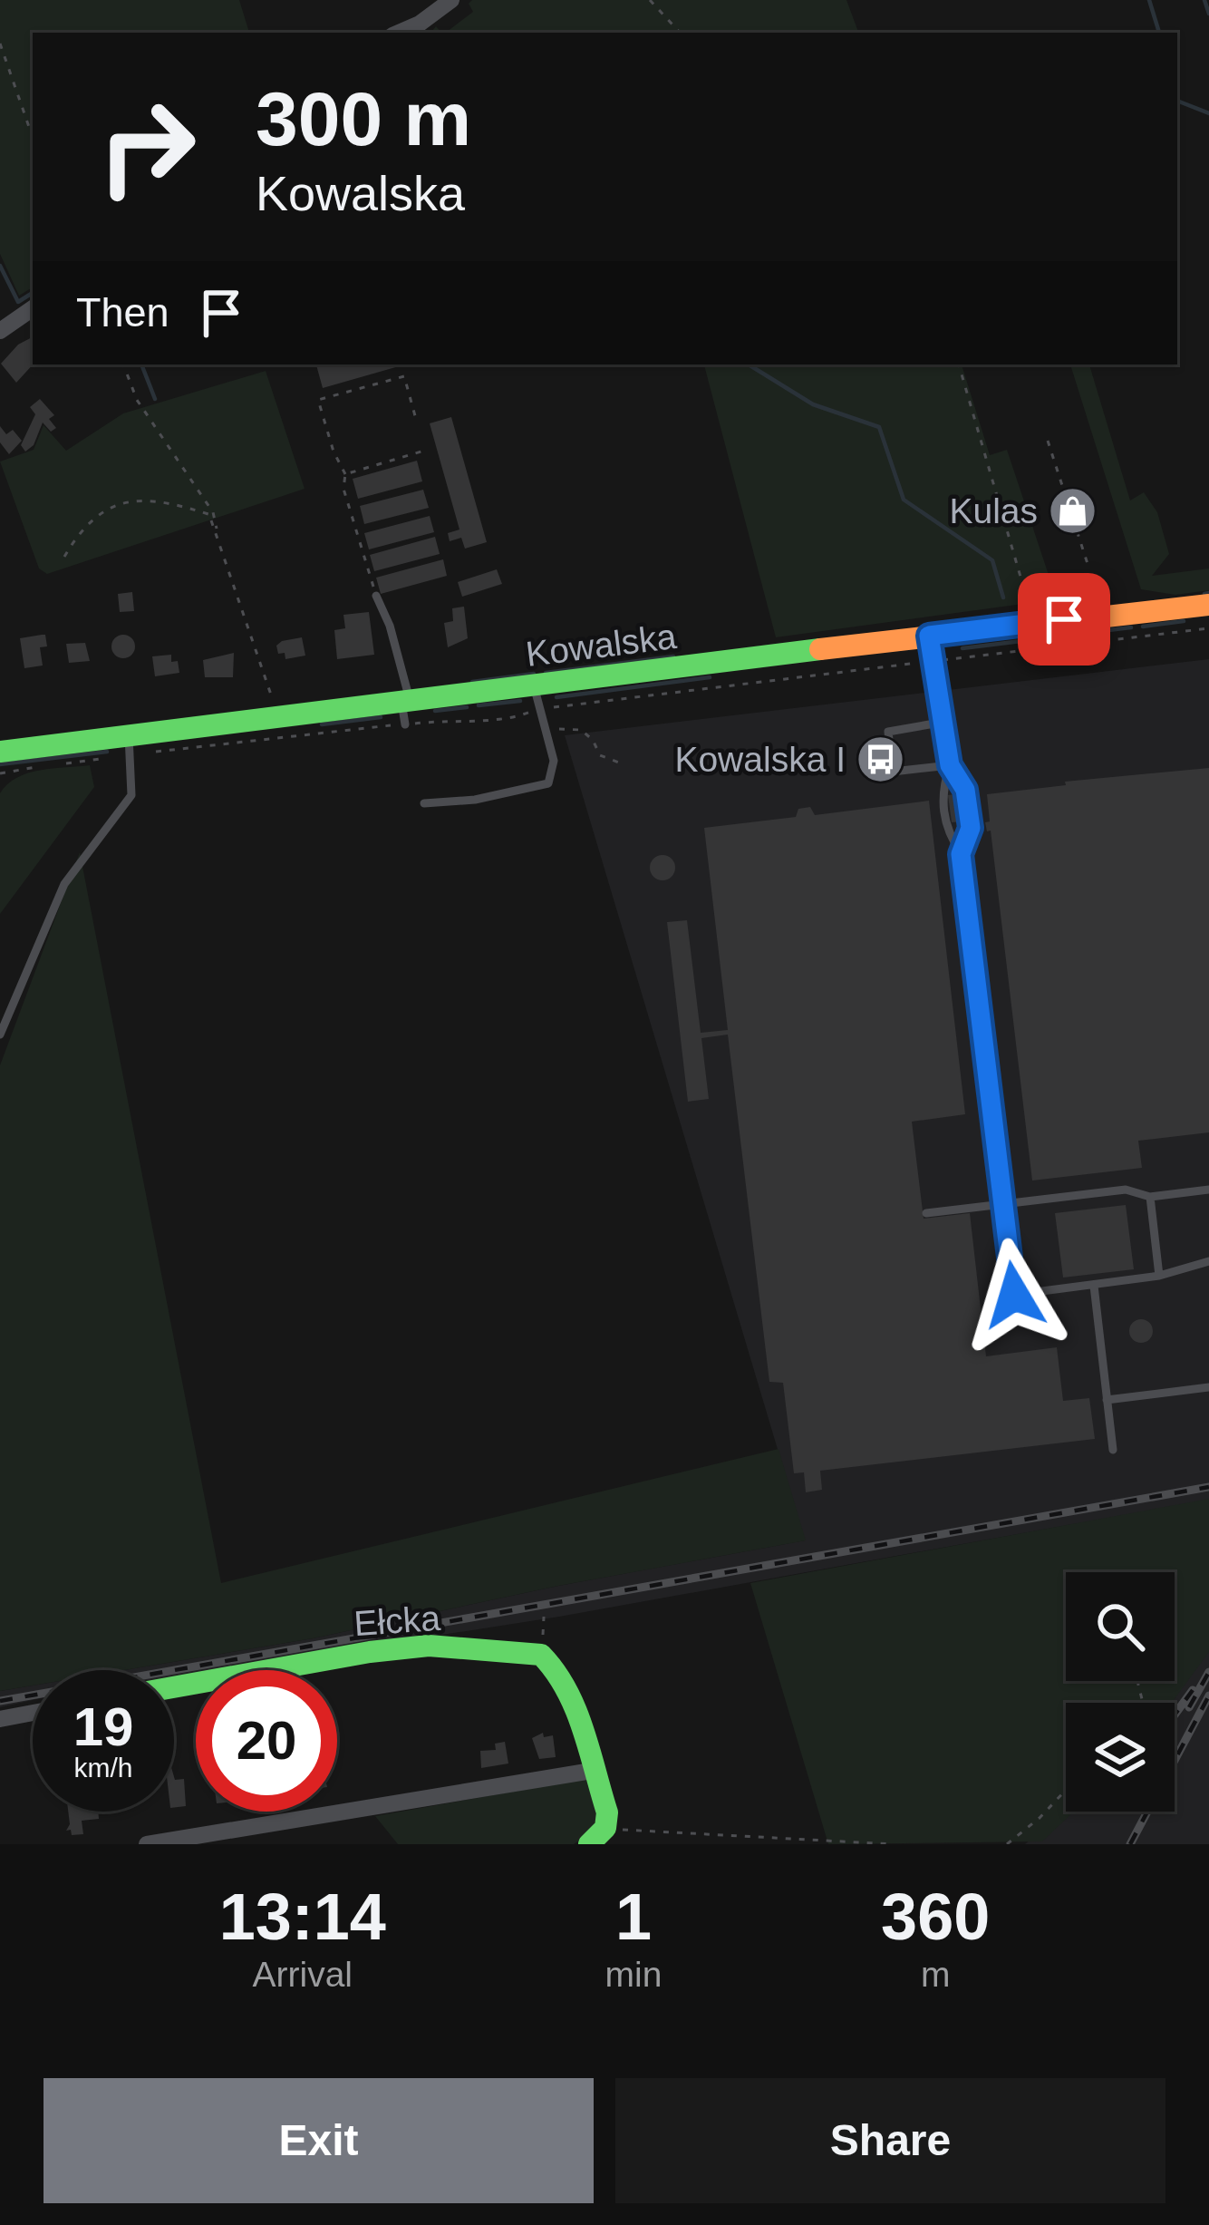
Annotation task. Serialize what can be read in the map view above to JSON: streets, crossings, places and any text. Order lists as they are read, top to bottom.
{
  "streets": {
    "street": ["Kowalska", "Ełcka"]
  },
  "places": {
    "shop": ["Kulas"],
    "bus stop": ["Kowalska I"]
  },
  "page": {
    "turn": ["300 m", "Kowalska"],
    "then": "Then",
    "speed": "19 km/h",
    "limit": "20",
    "eta": [
      "13:14",
      "Arrival",
      "1",
      "min",
      "360",
      "m"
    ],
    "buttons": ["Exit", "Share"]
  }
}
